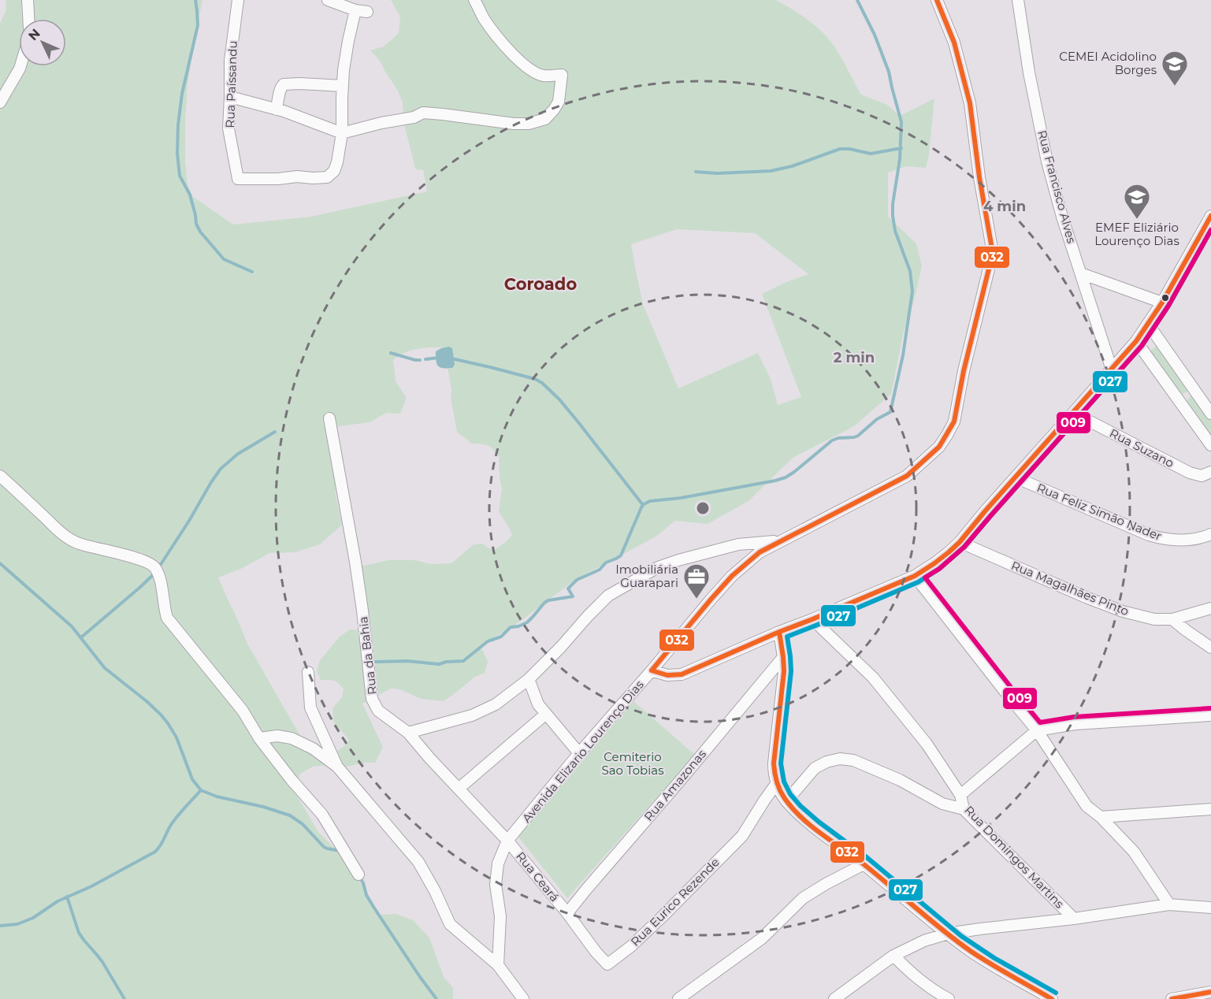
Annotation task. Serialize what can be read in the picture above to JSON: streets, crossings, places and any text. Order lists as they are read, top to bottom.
{
  "streets": {
    "street": [
      "Rua Paíssandu",
      "Rua Francisco Alves",
      "Rua Suzano",
      "Rua Feliz Simão Nader",
      "Rua Magalhães Pinto",
      "Rua da Bahia",
      "Avenida Elizario Lourenço Dias",
      "Rua Amazonas",
      "Rua Domingos Martins",
      "Rua Ceará",
      "Rua Eurico Rezende"
    ]
  },
  "crossings": [
    ["Rua da Bahia", "Avenida Elizario Lourenço Dias"],
    ["Rua da Bahia", "Rua Ceará"],
    ["Avenida Elizario Lourenço Dias", "Rua Ceará"],
    ["Rua Amazonas", "Rua Ceará"],
    ["Rua Amazonas", "Rua Eurico Rezende"],
    ["Rua Ceará", "Rua Eurico Rezende"]
  ],
  "districts": ["Coroado"],
  "parks": ["Cemiterio Sao Tobias"],
  "places": {
    "school or university": ["CEMEI Acidolino Borges", "EMEF Eliziário Lourenço Dias"],
    "office": ["Imobiliária Guarapari"]
  },
  "lines": ["transit line 032", "transit line 027", "transit line 009"],
  "north": "top left",
  "rings": ["4 min", "2 min"]
}
